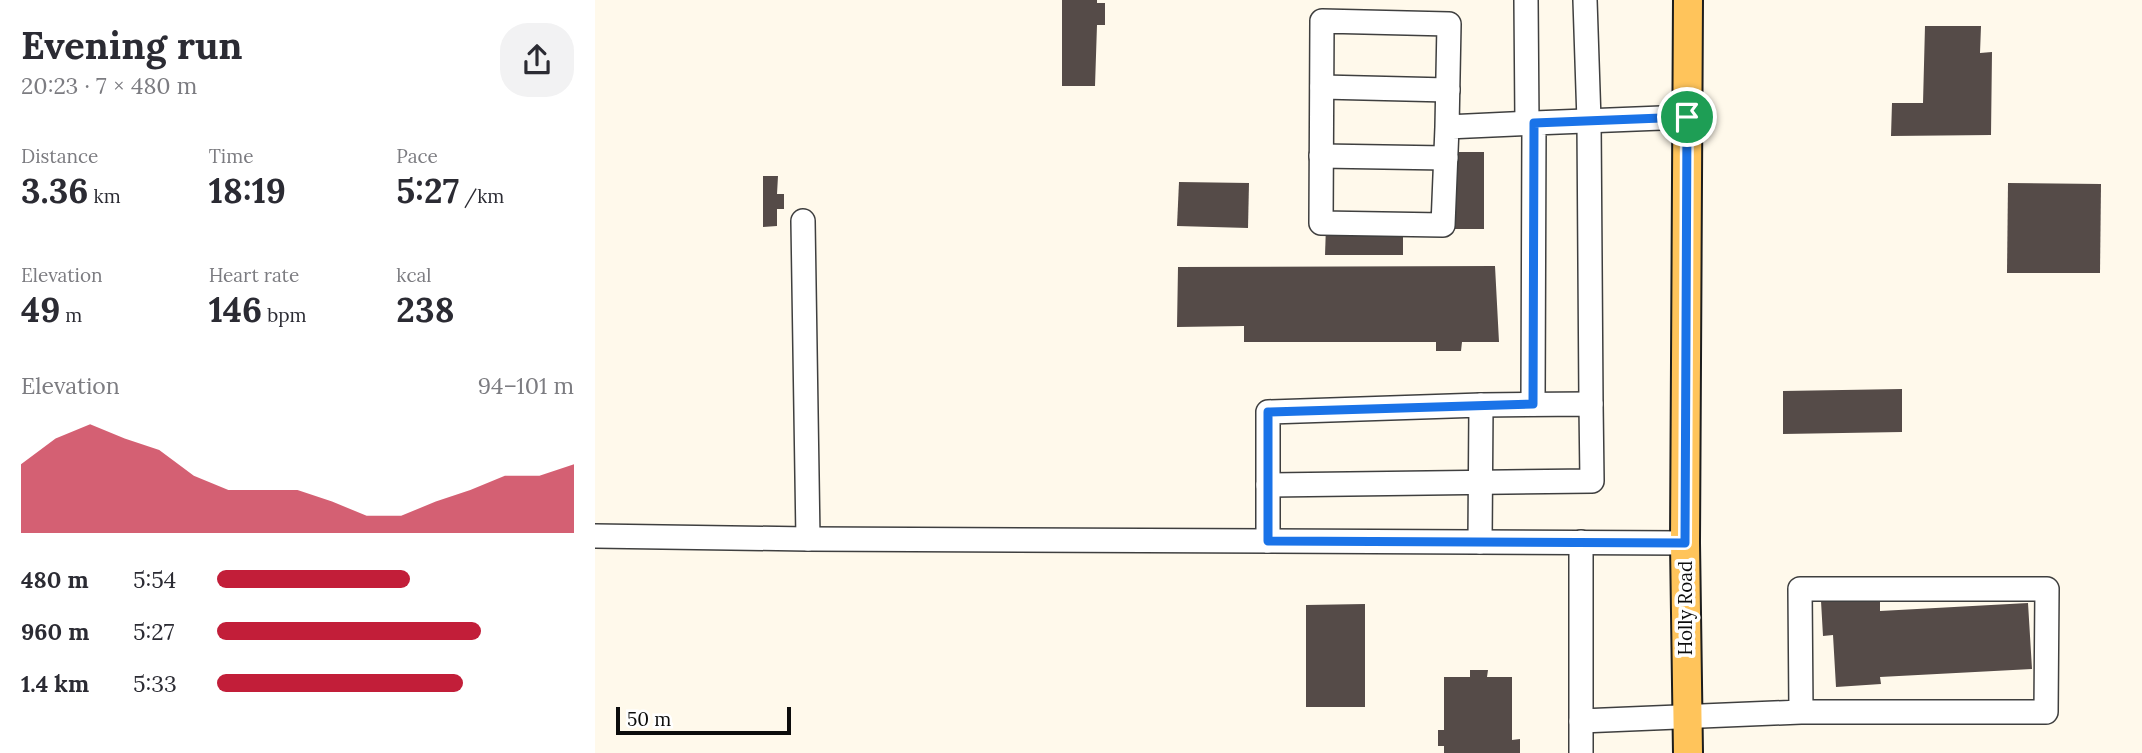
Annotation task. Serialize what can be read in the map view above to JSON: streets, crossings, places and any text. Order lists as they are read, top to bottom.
{
  "streets": {
    "main road": ["Holly Road"]
  },
  "scale_bar": "50 m",
  "page": {
    "heading": ["Evening run", "20:23 · 7 × 480 m"],
    "stats": [
      ["Distance", "3.36 km"],
      ["Time", "18:19"],
      ["Pace", "5:27 /km"],
      ["Elevation", "49 m"],
      ["Heart rate", "146 bpm"],
      ["kcal", "238"]
    ],
    "chart": ["Elevation", "94–101 m"],
    "list": [
      {
        "name": "480 m",
        "note": "5:54"
      },
      {
        "name": "960 m",
        "note": "5:27"
      },
      {
        "name": "1.4 km",
        "note": "5:33"
      }
    ],
    "scale": "50 m"
  }
}
